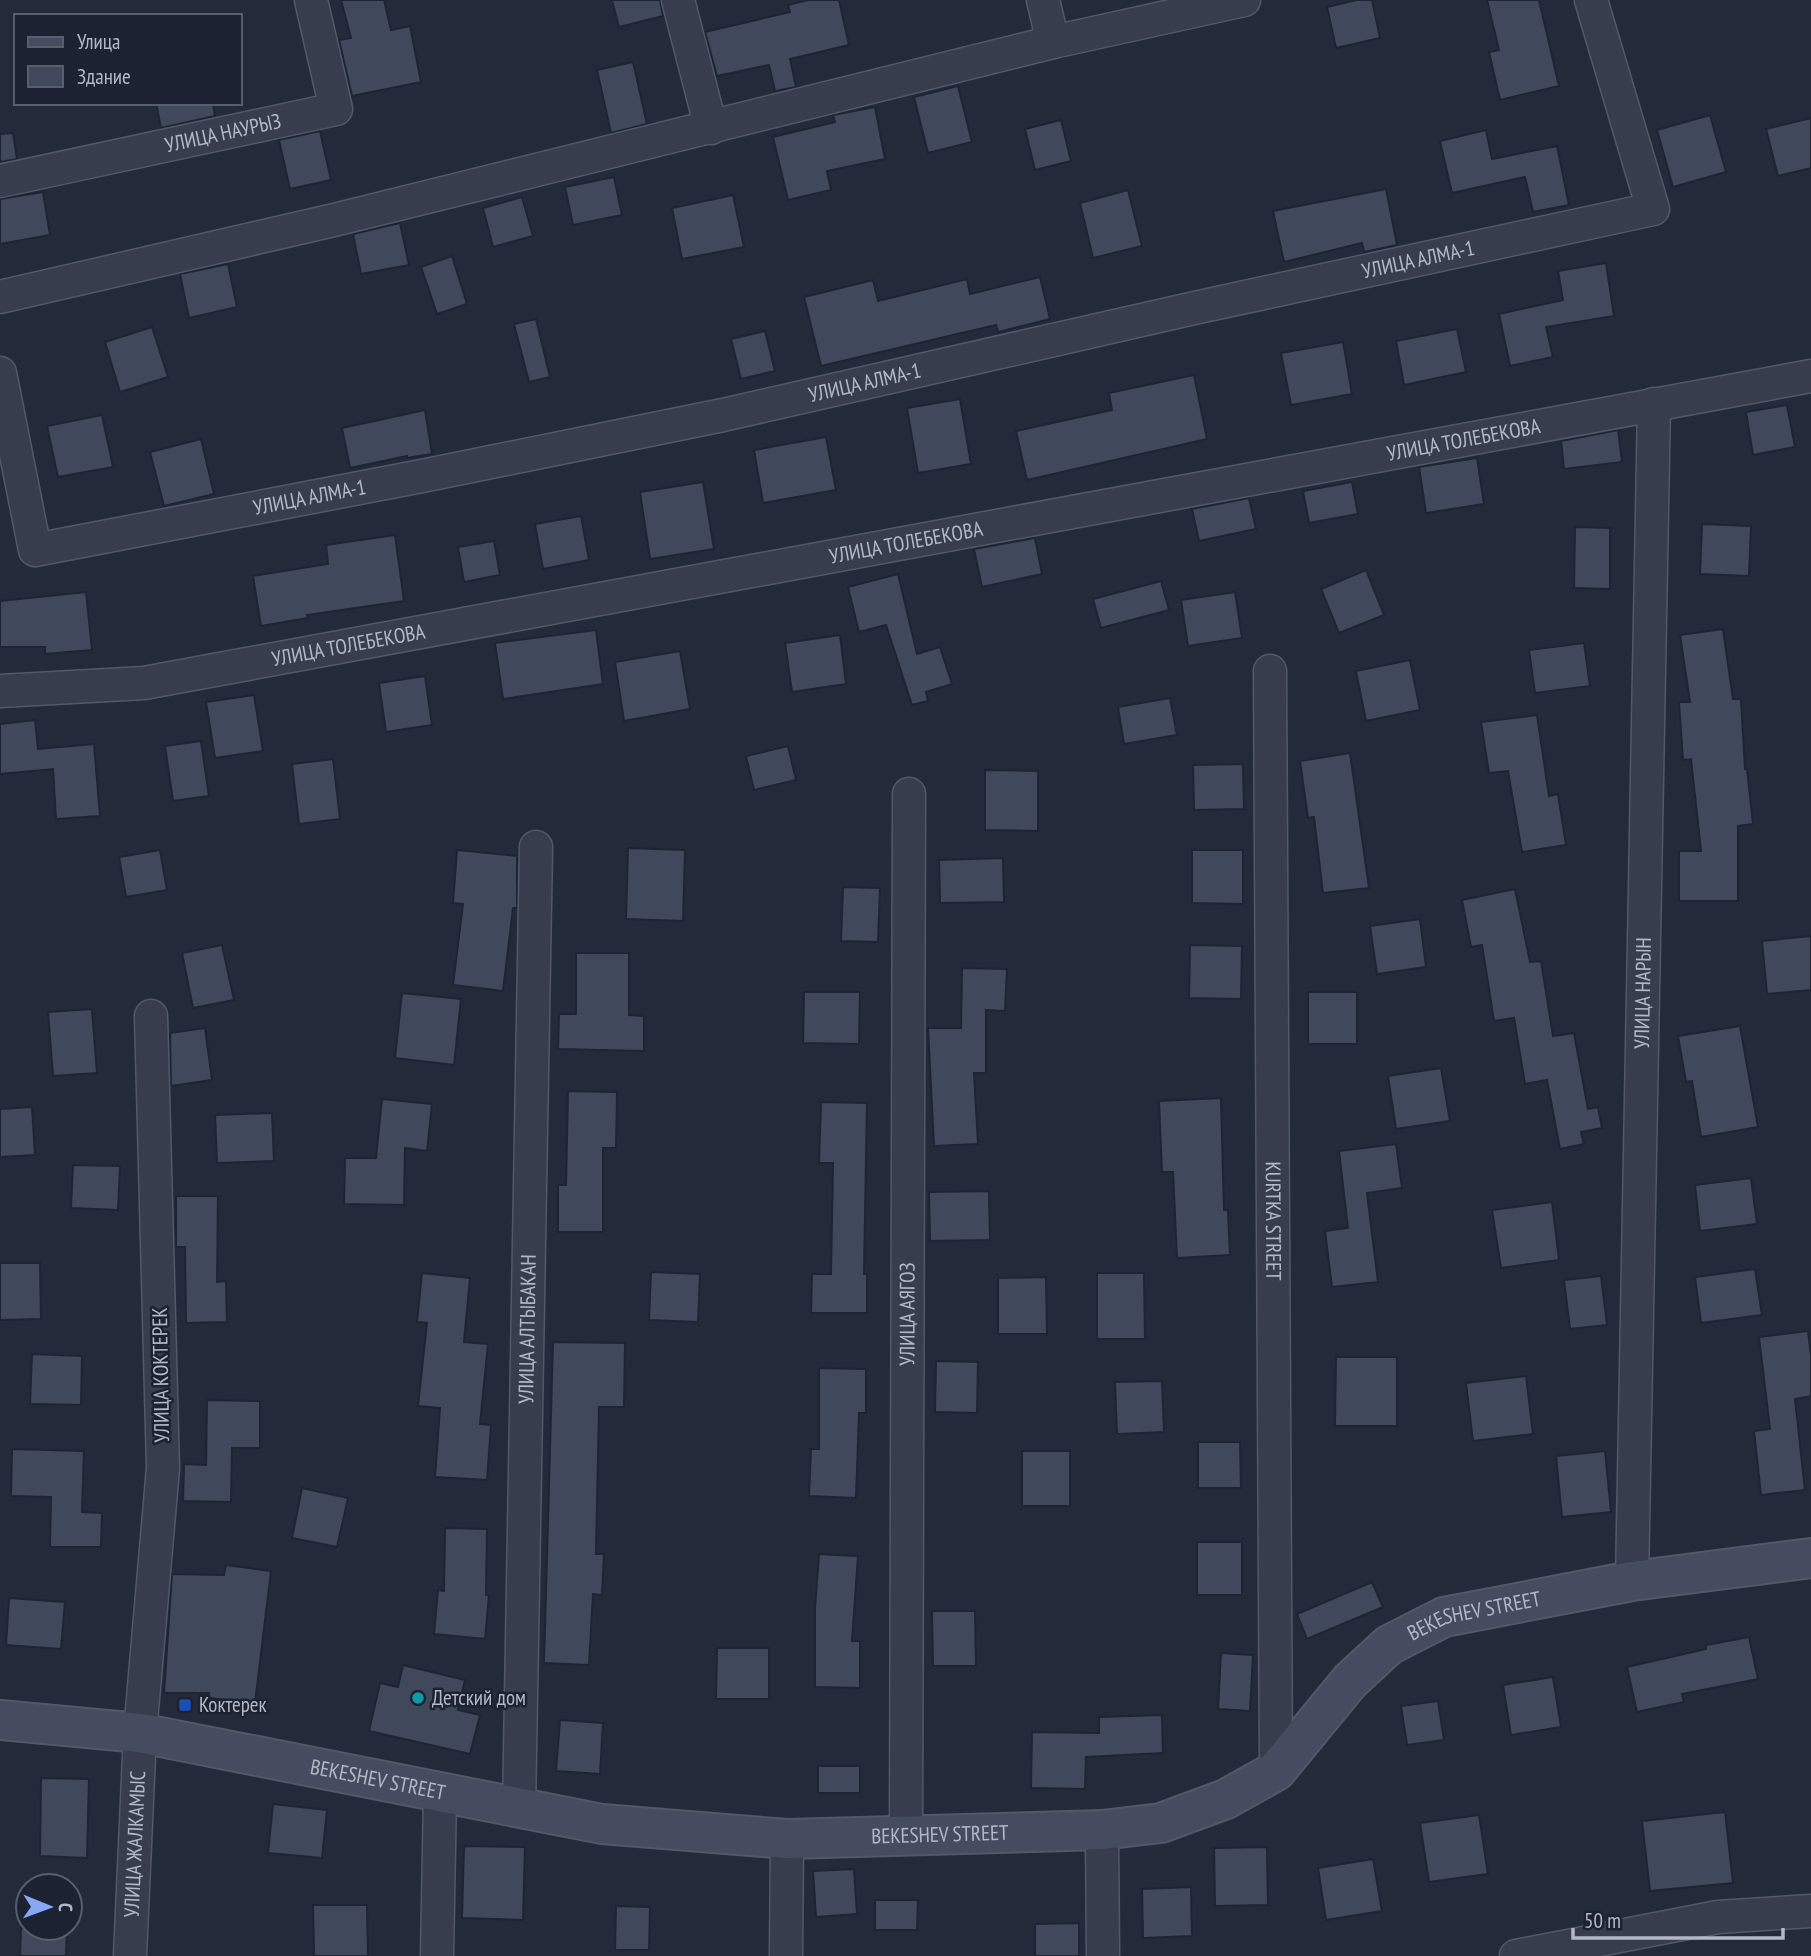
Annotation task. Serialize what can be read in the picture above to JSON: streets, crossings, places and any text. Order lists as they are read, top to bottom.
{
  "streets": {
    "main road": ["BEKESHEV STREET"],
    "street": [
      "УЛИЦА НАУРЫЗ",
      "УЛИЦА АЛМА-1",
      "УЛИЦА ТОЛЕБЕКОВА",
      "УЛИЦА НАРЫН",
      "KURTKA STREET",
      "УЛИЦА АЯГОЗ",
      "УЛИЦА АЛТЫБАКАН",
      "УЛИЦА КОКТЕРЕК",
      "УЛИЦА ЖАЛКАМЫС"
    ]
  },
  "crossings": [
    ["УЛИЦА ТОЛЕБЕКОВА", "УЛИЦА НАРЫН"],
    ["УЛИЦА НАРЫН", "BEKESHEV STREET"],
    ["KURTKA STREET", "BEKESHEV STREET"],
    ["УЛИЦА АЯГОЗ", "BEKESHEV STREET"],
    ["УЛИЦА АЛТЫБАКАН", "BEKESHEV STREET"],
    ["УЛИЦА КОКТЕРЕК", "BEKESHEV STREET"],
    ["УЛИЦА КОКТЕРЕК", "УЛИЦА ЖАЛКАМЫС"],
    ["BEKESHEV STREET", "УЛИЦА ЖАЛКАМЫС"]
  ],
  "places": {
    "other": ["Детский дом"],
    "transit": ["Коктерек"]
  },
  "legend": ["Улица", "Здание"],
  "scale_bar": "50 m",
  "north": "right"
}
